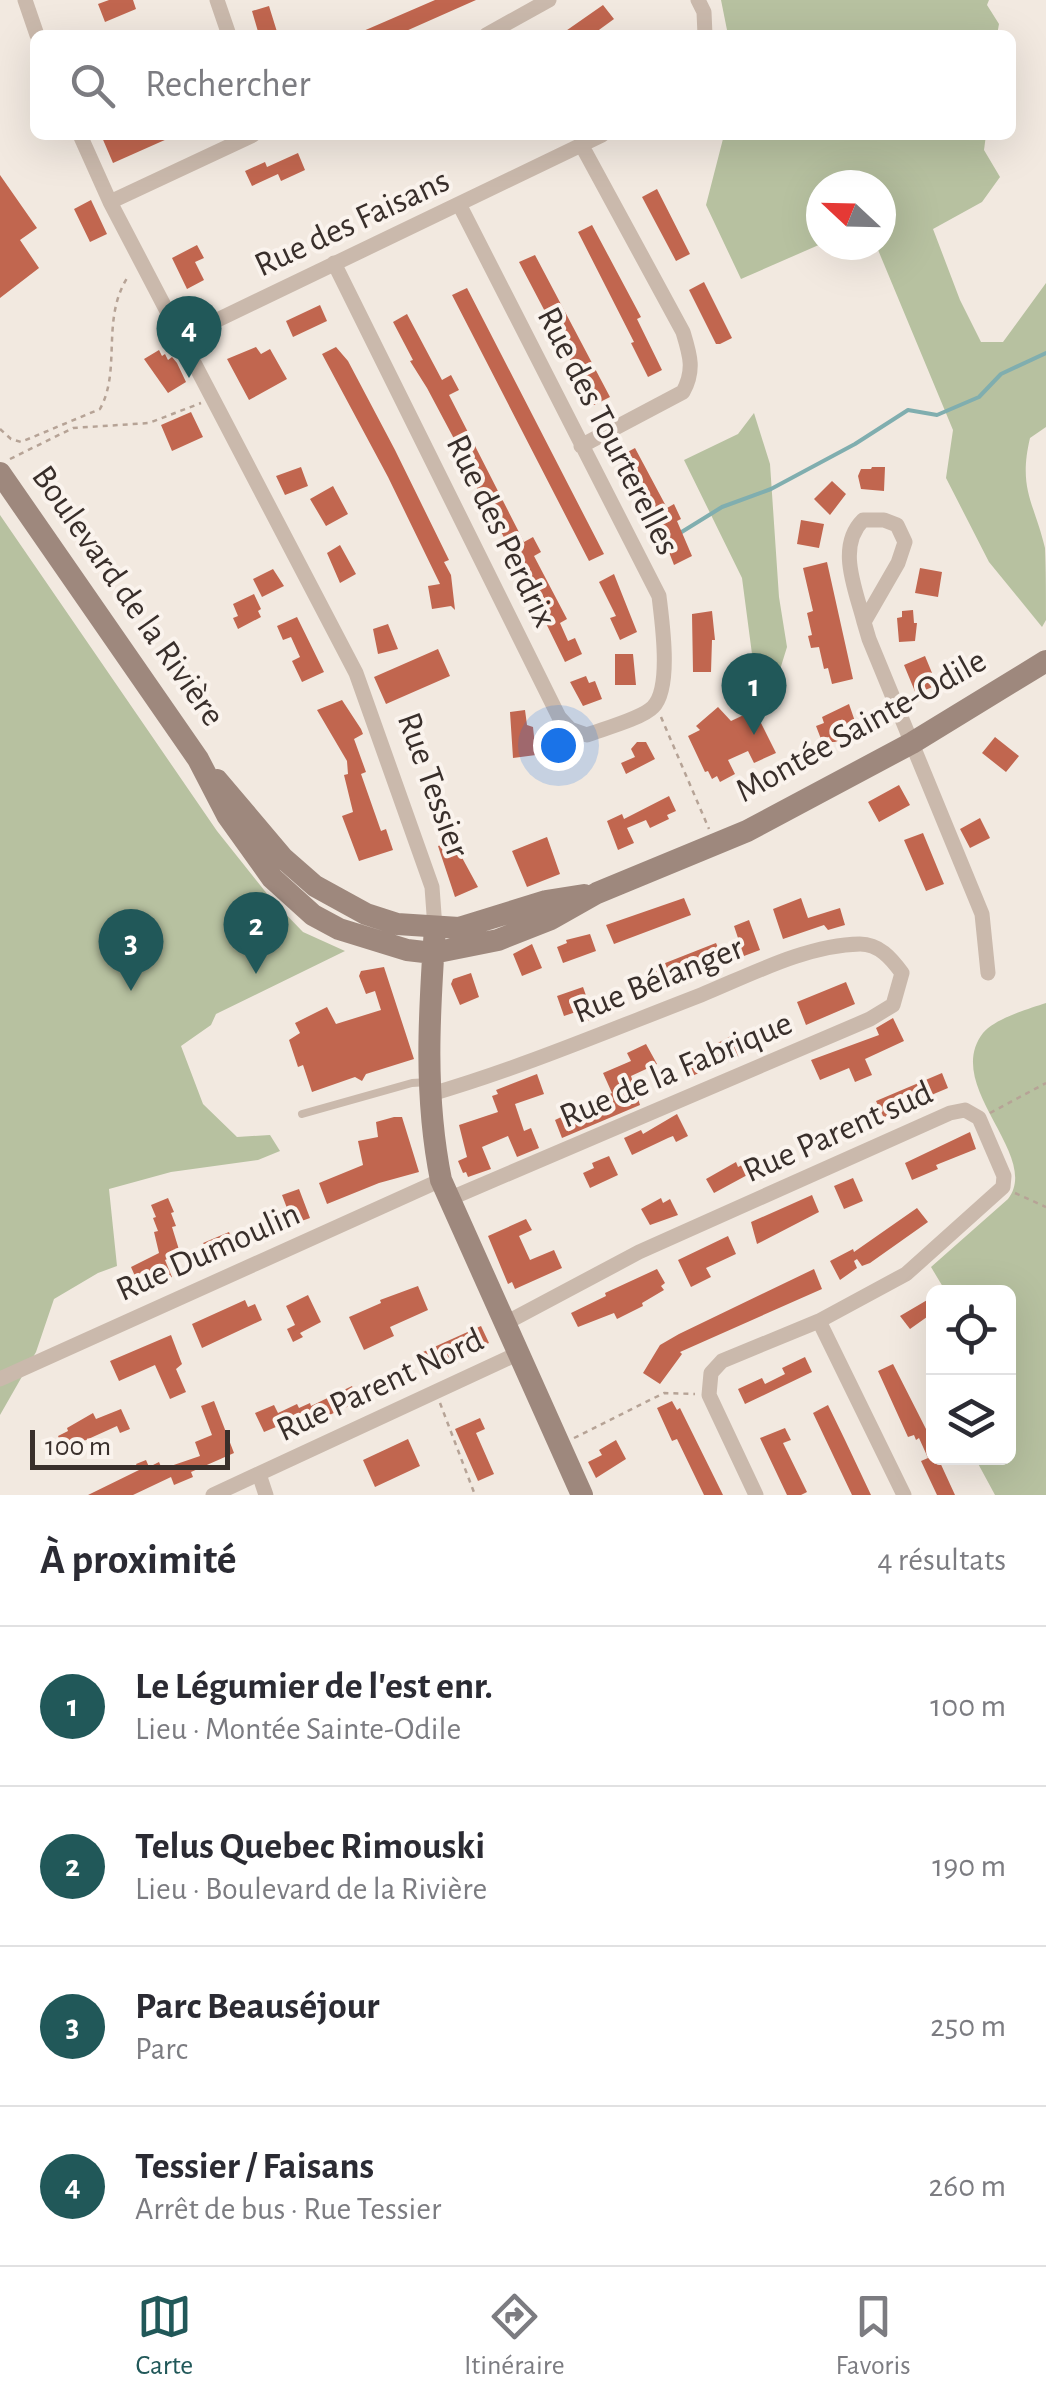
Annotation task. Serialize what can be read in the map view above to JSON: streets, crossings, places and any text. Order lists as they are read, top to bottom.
{
  "streets": {
    "main road": ["Boulevard de la Rivière", "Montée Sainte-Odile", "Rue Tessier"],
    "street": [
      "Rue des Faisans",
      "Rue des Tourterelles",
      "Rue des Perdrix",
      "Rue Bélanger",
      "Rue de la Fabrique",
      "Rue Parent sud",
      "Rue Dumoulin",
      "Rue Parent Nord"
    ]
  },
  "crossings": [
    ["Rue des Faisans", "Rue des Tourterelles"],
    ["Rue des Faisans", "Rue des Perdrix"],
    ["Rue des Faisans", "Rue Tessier"],
    ["Rue des Tourterelles", "Rue des Perdrix"],
    ["Boulevard de la Rivière", "Montée Sainte-Odile"],
    ["Boulevard de la Rivière", "Rue Tessier"],
    ["Montée Sainte-Odile", "Rue Tessier"],
    ["Rue Tessier", "Rue Bélanger"],
    ["Rue Tessier", "Rue de la Fabrique"],
    ["Rue Tessier", "Rue Parent sud"],
    ["Rue Tessier", "Rue Dumoulin"],
    ["Rue Tessier", "Rue Parent Nord"],
    ["Rue Bélanger", "Rue de la Fabrique"],
    ["Rue de la Fabrique", "Rue Dumoulin"]
  ],
  "scale_bar": "100 m",
  "north": "left",
  "page": {
    "search": "Rechercher",
    "pins": [
      "4",
      "1",
      "2",
      "3"
    ],
    "scale": "100 m",
    "heading": ["À proximité", "4 résultats"],
    "list": [
      {
        "mark": "1",
        "name": "Le Légumier de l'est enr.",
        "note": "Lieu · Montée Sainte-Odile",
        "value": "100 m"
      },
      {
        "mark": "2",
        "name": "Telus Quebec Rimouski",
        "note": "Lieu · Boulevard de la Rivière",
        "value": "190 m"
      },
      {
        "mark": "3",
        "name": "Parc Beauséjour",
        "note": "Parc",
        "value": "250 m"
      },
      {
        "mark": "4",
        "name": "Tessier / Faisans",
        "note": "Arrêt de bus · Rue Tessier",
        "value": "260 m"
      }
    ],
    "nav": ["Carte", "Itinéraire", "Favoris"]
  }
}
